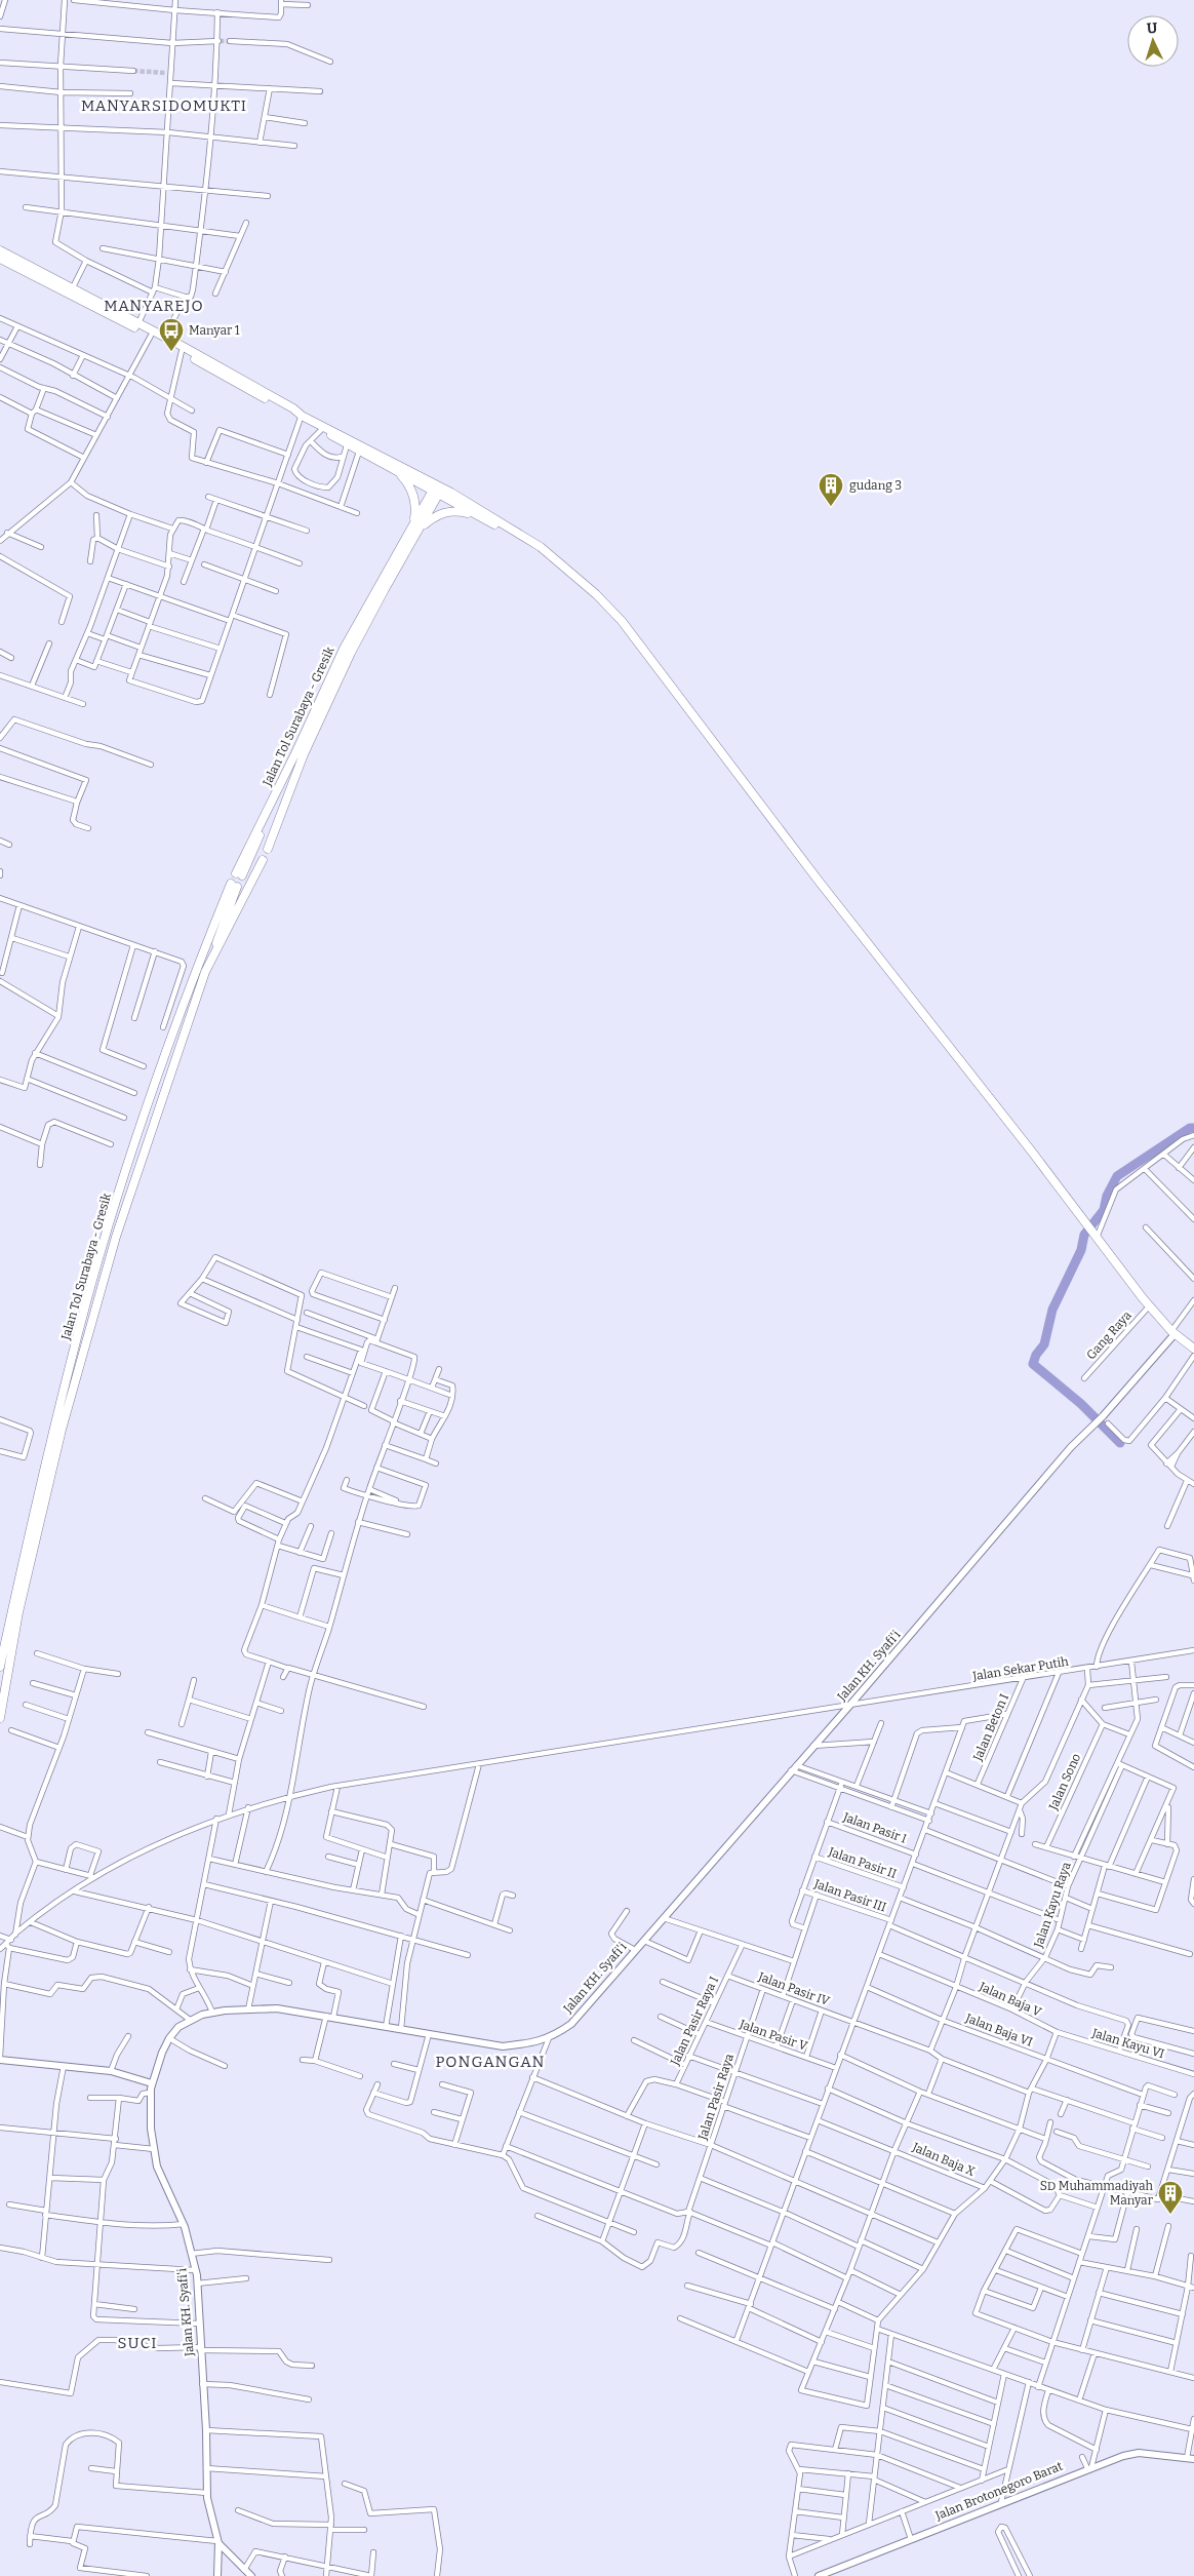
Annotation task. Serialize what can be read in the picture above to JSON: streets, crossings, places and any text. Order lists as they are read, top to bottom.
{
  "streets": {
    "highway": ["Jalan Tol Surabaya - Gresik"],
    "main road": ["Jalan KH. Syafi'i", "Jalan Brotonegoro Barat"],
    "street": [
      "Gang Raya",
      "Jalan Sekar Putih",
      "Jalan Beton I",
      "Jalan Sono",
      "Jalan Pasir I",
      "Jalan Pasir II",
      "Jalan Pasir III",
      "Jalan Kayu Raya",
      "Jalan Pasir IV",
      "Jalan Baja V",
      "Jalan Pasir Raya I",
      "Jalan Baja VI",
      "Jalan Pasir V",
      "Jalan Kayu VI",
      "Jalan Pasir Raya",
      "Jalan Baja X"
    ]
  },
  "crossings": [
    ["Jalan KH. Syafi'i", "Jalan Sekar Putih"],
    ["Jalan Sekar Putih", "Jalan Beton I"],
    ["Jalan Pasir III", "Jalan Kayu Raya"],
    ["Jalan Pasir III", "Jalan Kayu VI"],
    ["Jalan Kayu Raya", "Jalan Baja V"],
    ["Jalan Pasir IV", "Jalan Pasir Raya I"],
    ["Jalan Pasir IV", "Jalan Pasir Raya"],
    ["Jalan Baja V", "Jalan Kayu VI"],
    ["Jalan Pasir Raya I", "Jalan Pasir V"],
    ["Jalan Pasir Raya I", "Jalan Pasir Raya"],
    ["Jalan Pasir V", "Jalan Pasir Raya"]
  ],
  "districts": [
    "MANYARSIDOMUKTI",
    "MANYAREJO",
    "PONGANGAN",
    "SUCI"
  ],
  "places": {
    "bus stop": ["Manyar 1"],
    "building": ["gudang 3", "SD Muhammadiyah Manyar"]
  },
  "north": "top"
}
